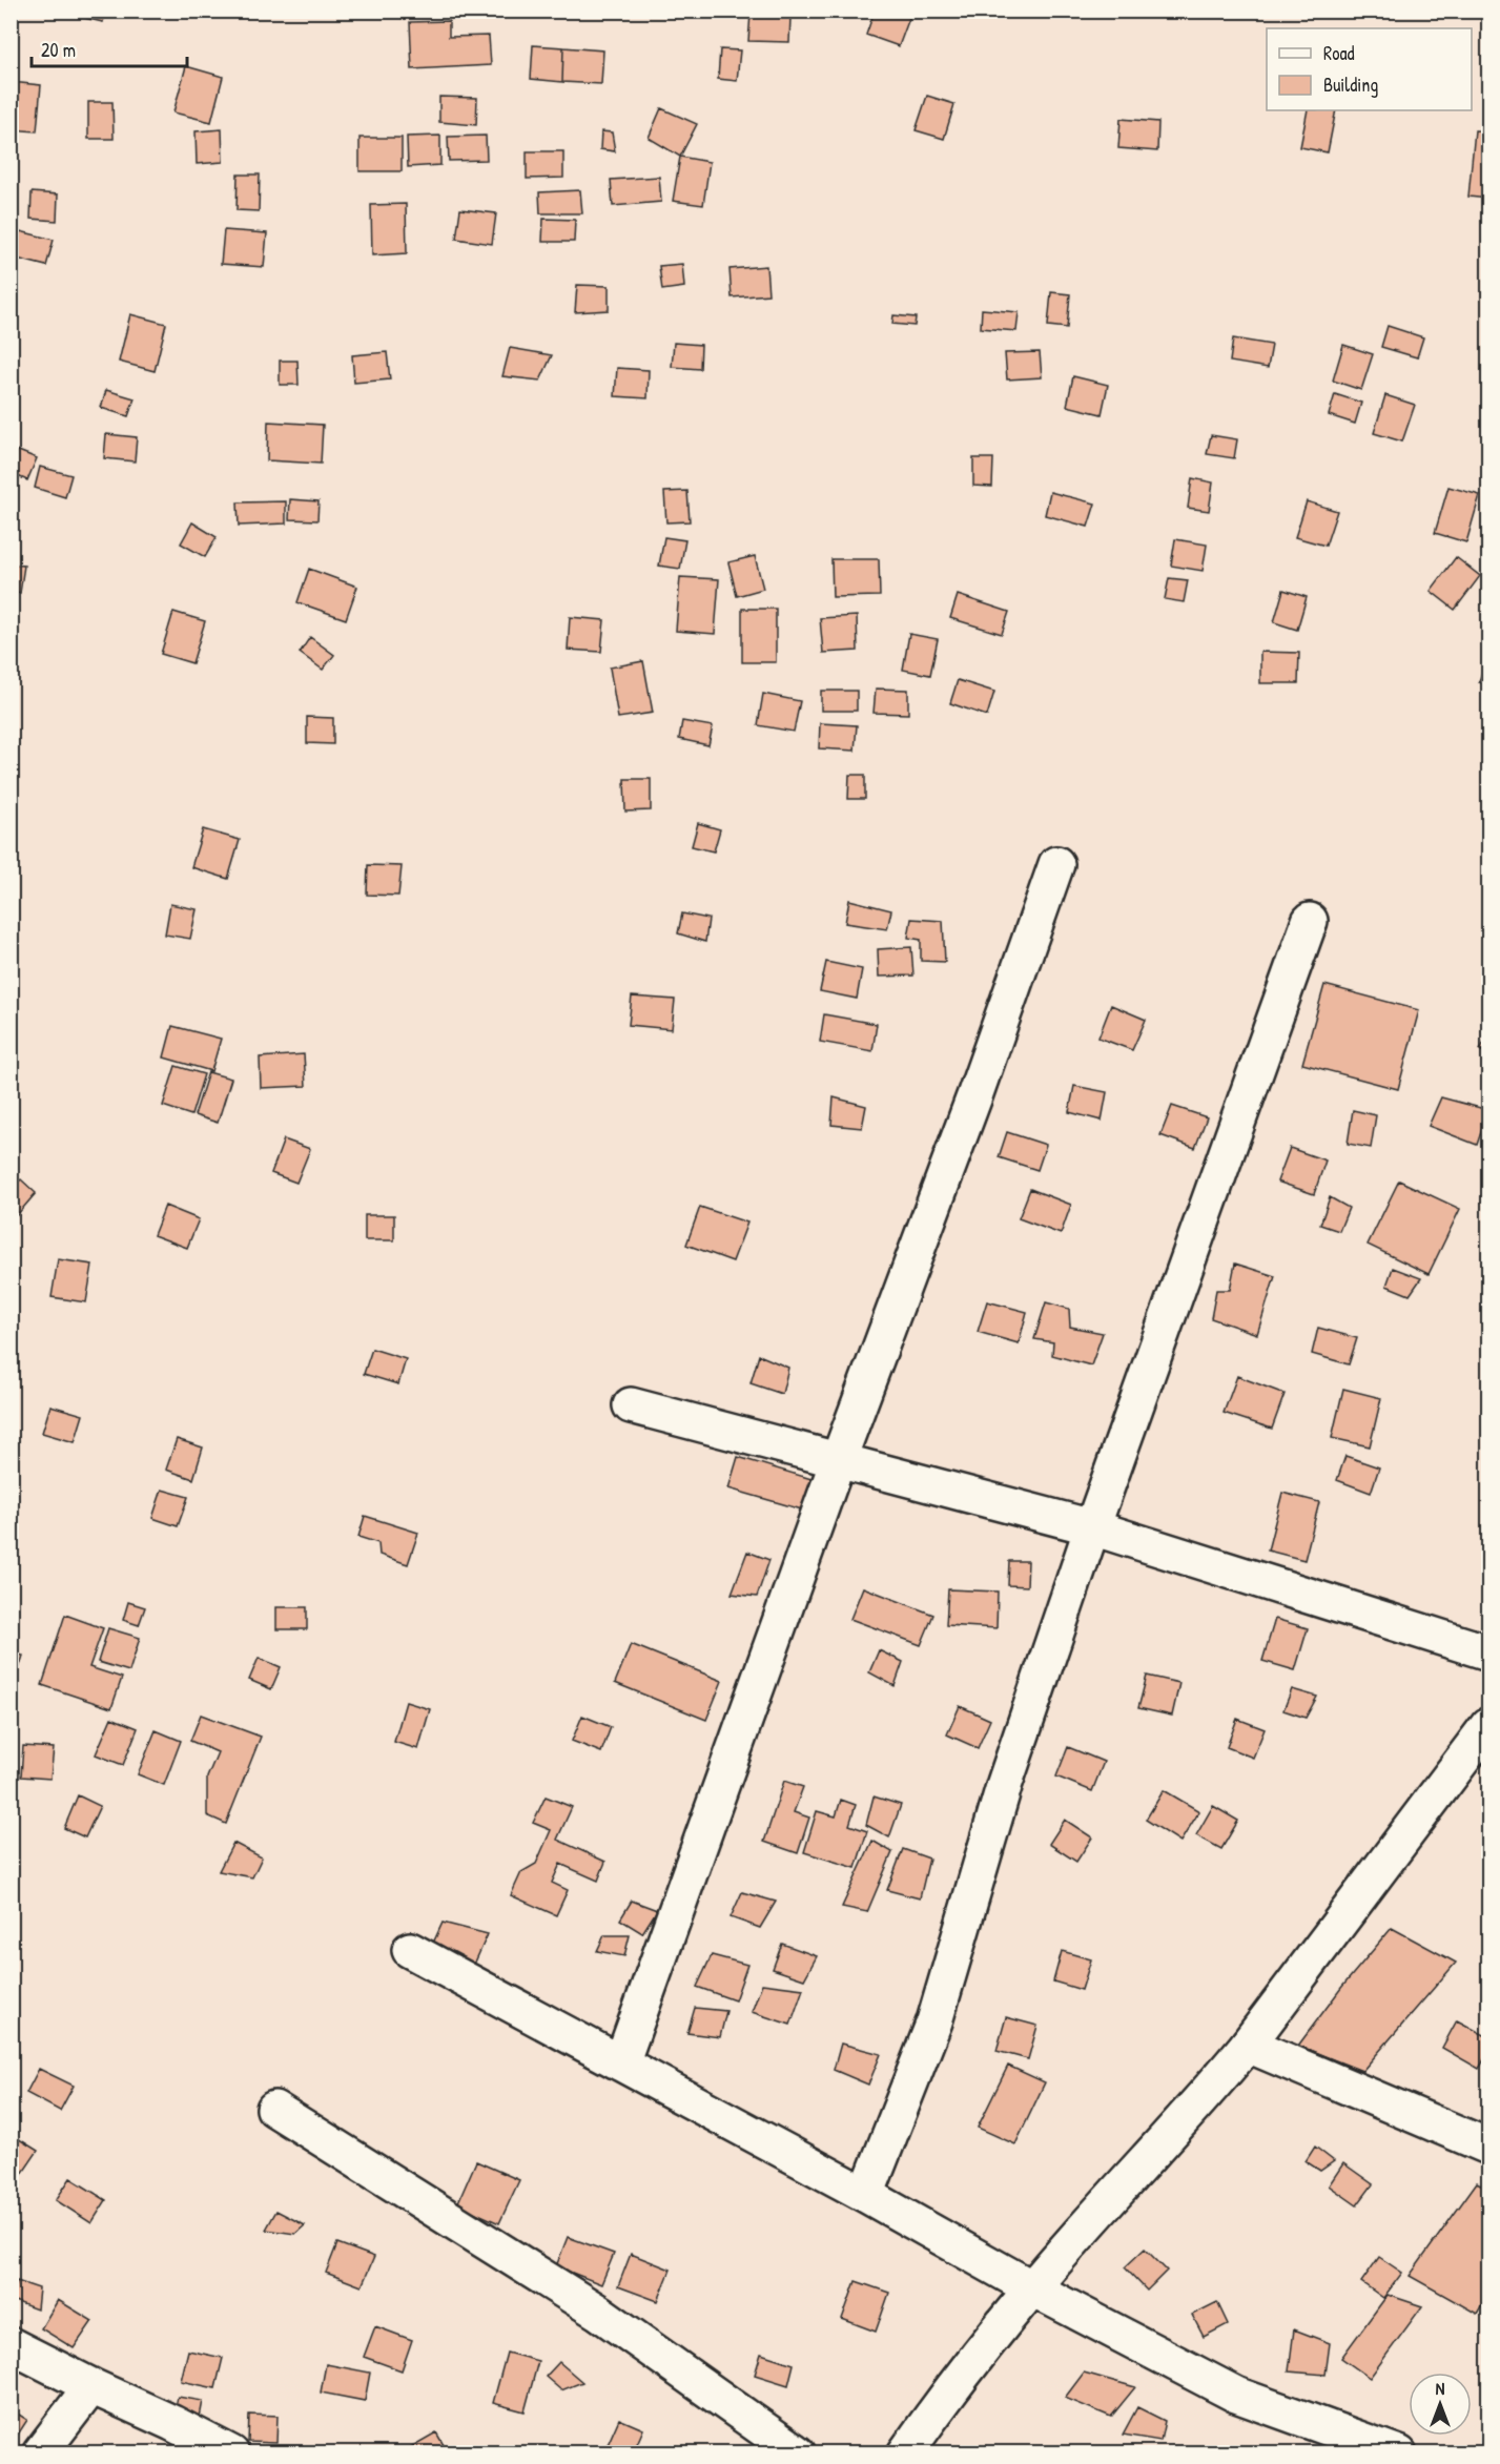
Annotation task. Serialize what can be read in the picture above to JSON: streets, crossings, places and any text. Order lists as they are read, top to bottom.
{
  "legend": ["Road", "Building"],
  "scale_bar": "20 m",
  "north": "top"
}
